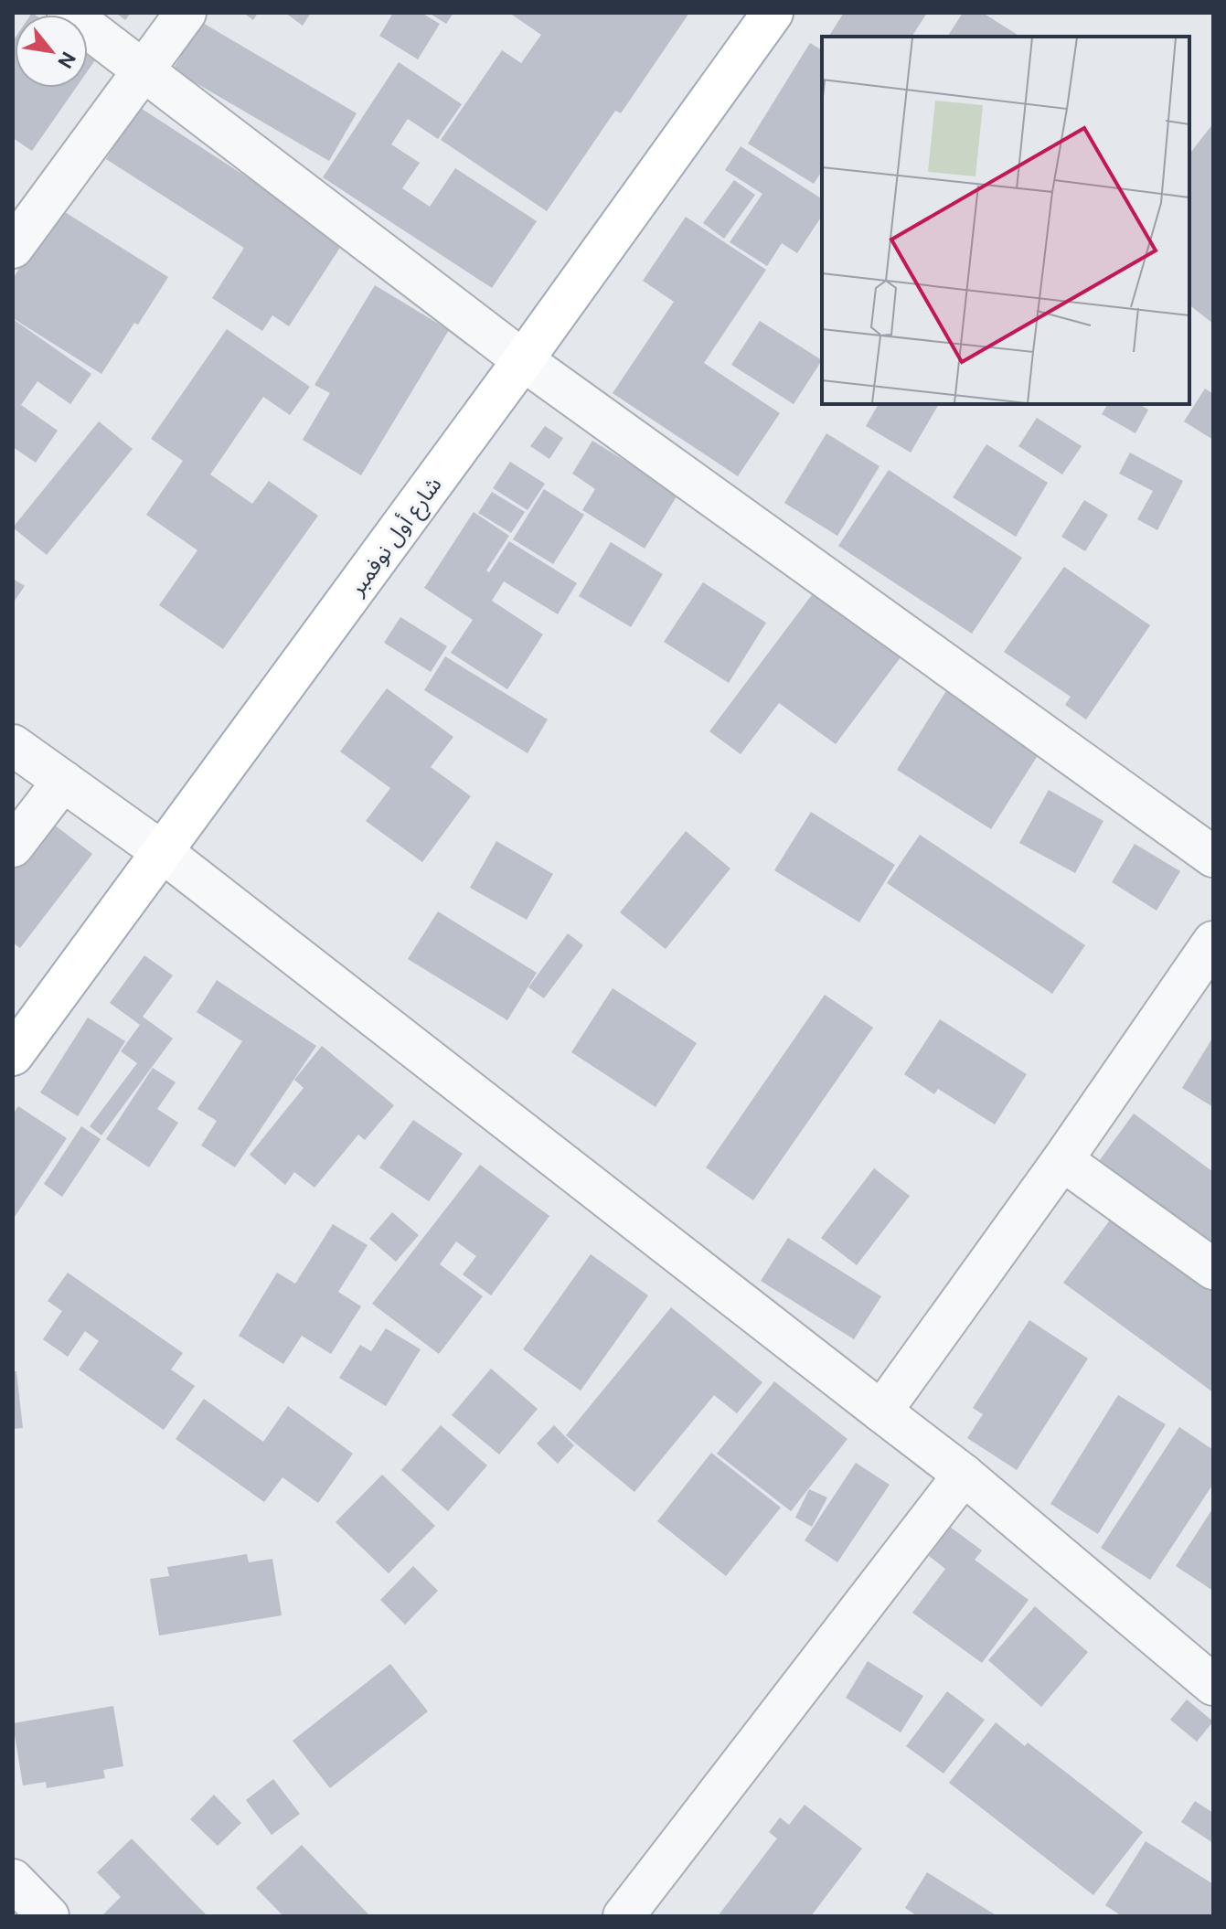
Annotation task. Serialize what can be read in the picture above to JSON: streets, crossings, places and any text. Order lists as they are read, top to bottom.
{
  "streets": {
    "main road": ["شارع أول نوفمبر"]
  },
  "north": "bottom right"
}
